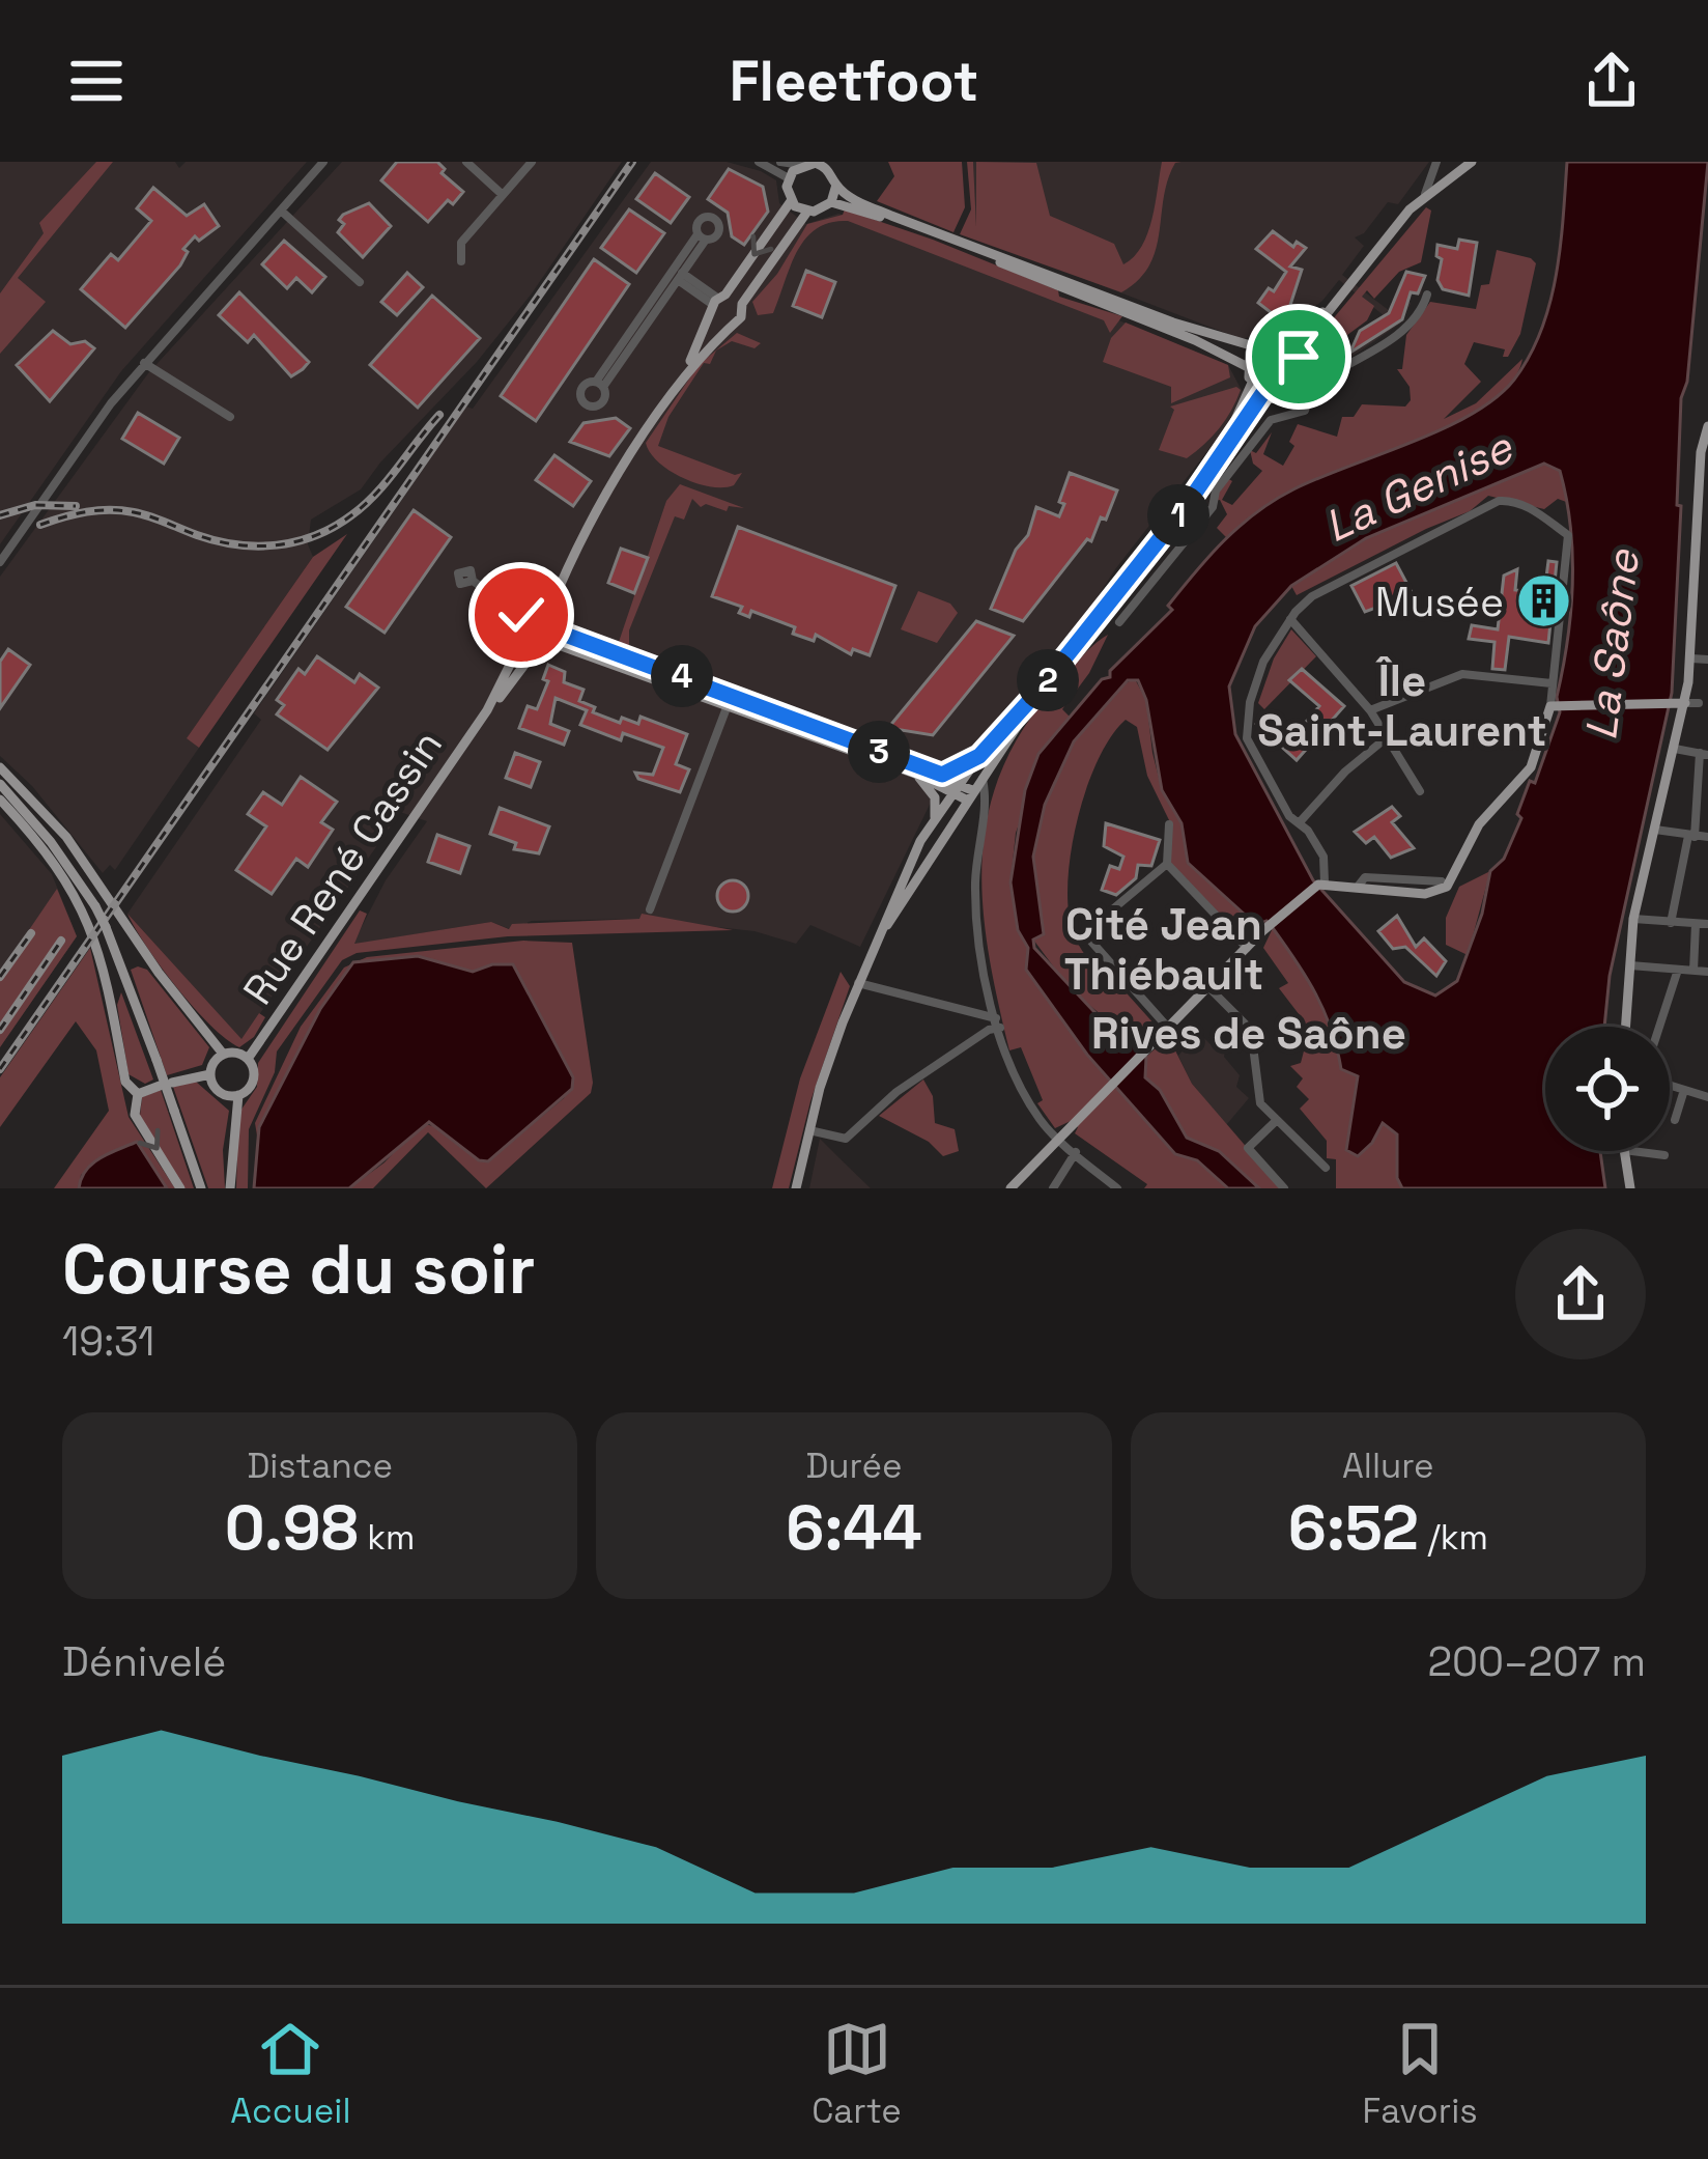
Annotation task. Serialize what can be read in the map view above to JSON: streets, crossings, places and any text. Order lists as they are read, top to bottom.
{
  "streets": {
    "main road": ["Rue René Cassin"]
  },
  "districts": ["Île Saint-Laurent", "Cité Jean Thiébault", "Rives de Saône"],
  "water": ["La Genise", "La Saône"],
  "places": {
    "building": ["Musée"]
  },
  "page": {
    "header": "Fleetfoot",
    "pins": [
      "1",
      "4",
      "2",
      "3"
    ],
    "heading": ["Course du soir", "19:31"],
    "stats": [
      ["Distance", "0.98 km"],
      ["Durée", "6:44"],
      ["Allure", "6:52 /km"]
    ],
    "chart": ["Dénivelé", "200–207 m"],
    "tabs": ["Accueil", "Carte", "Favoris"]
  }
}
